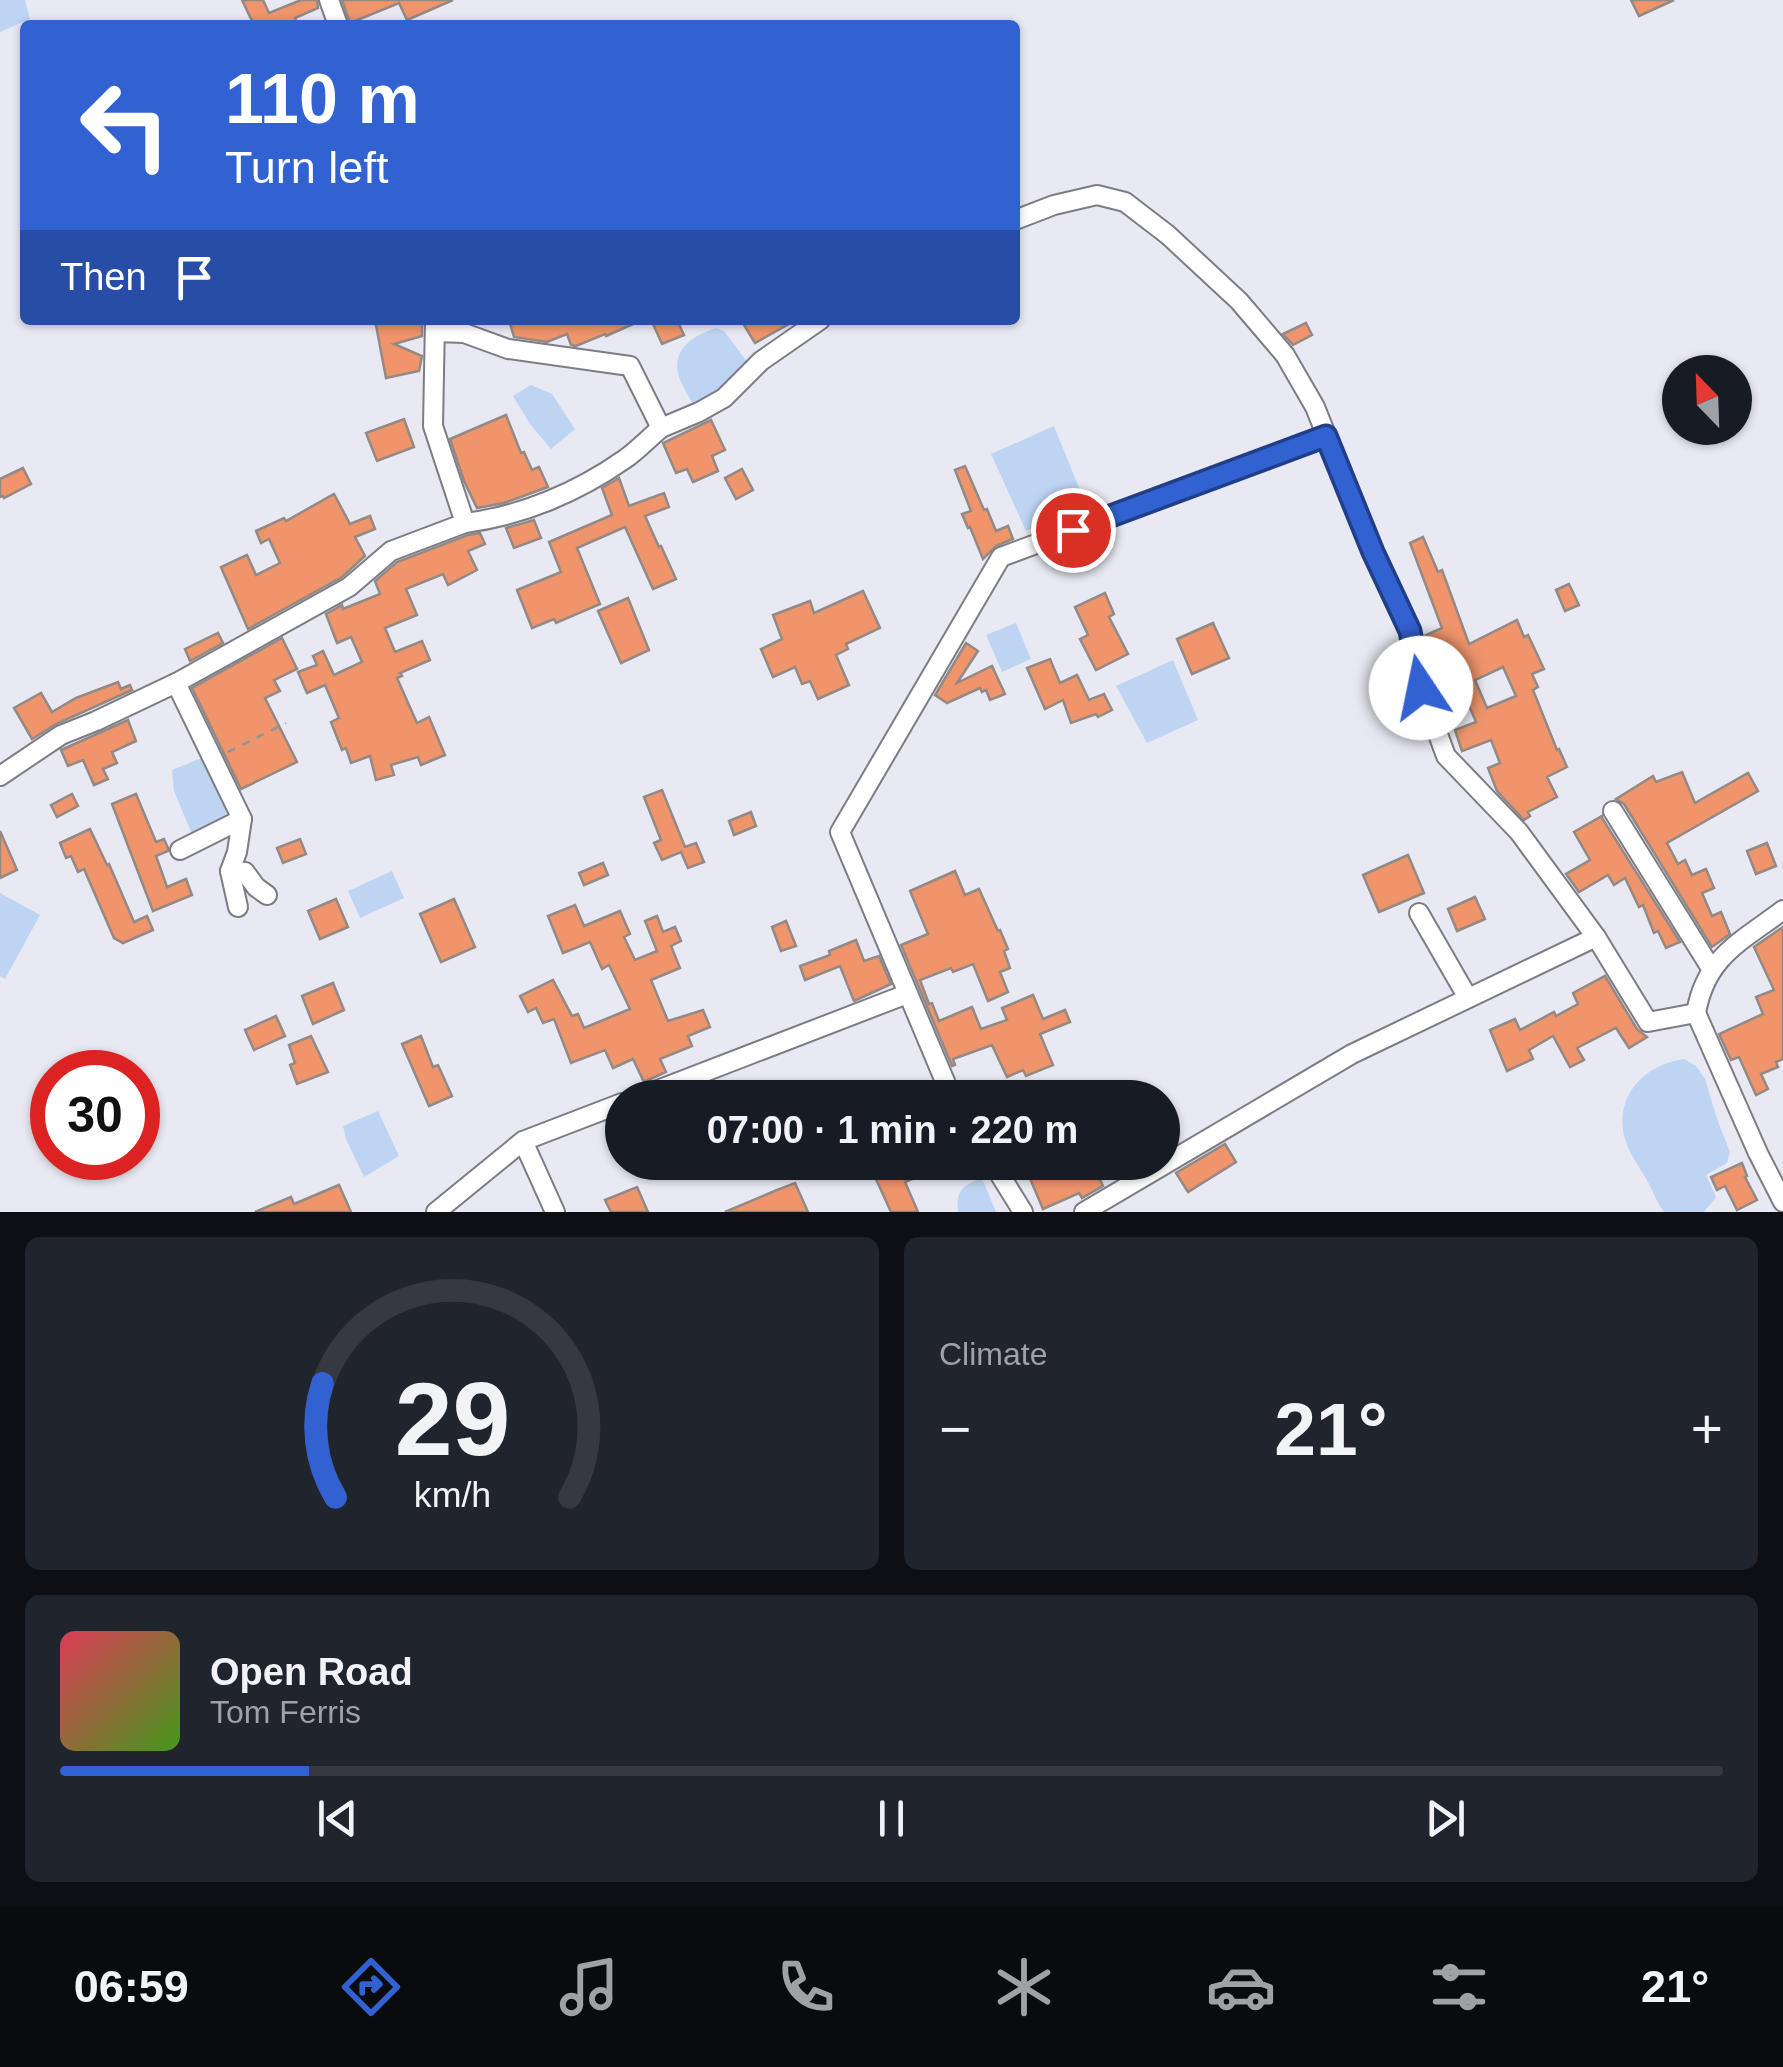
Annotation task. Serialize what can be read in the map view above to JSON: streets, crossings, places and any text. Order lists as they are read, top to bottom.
{
  "north": "top left",
  "page": {
    "turn": ["110 m", "Turn left"],
    "then": "Then",
    "limit": "30",
    "trip": "07:00 · 1 min · 220 m",
    "tile": "Climate",
    "heat": ["−", "21°", "+"],
    "song": ["Open Road", "Tom Ferris"],
    "tabs": ["06:59", "21°"],
    "gauge": ["29", "km/h"]
  }
}
